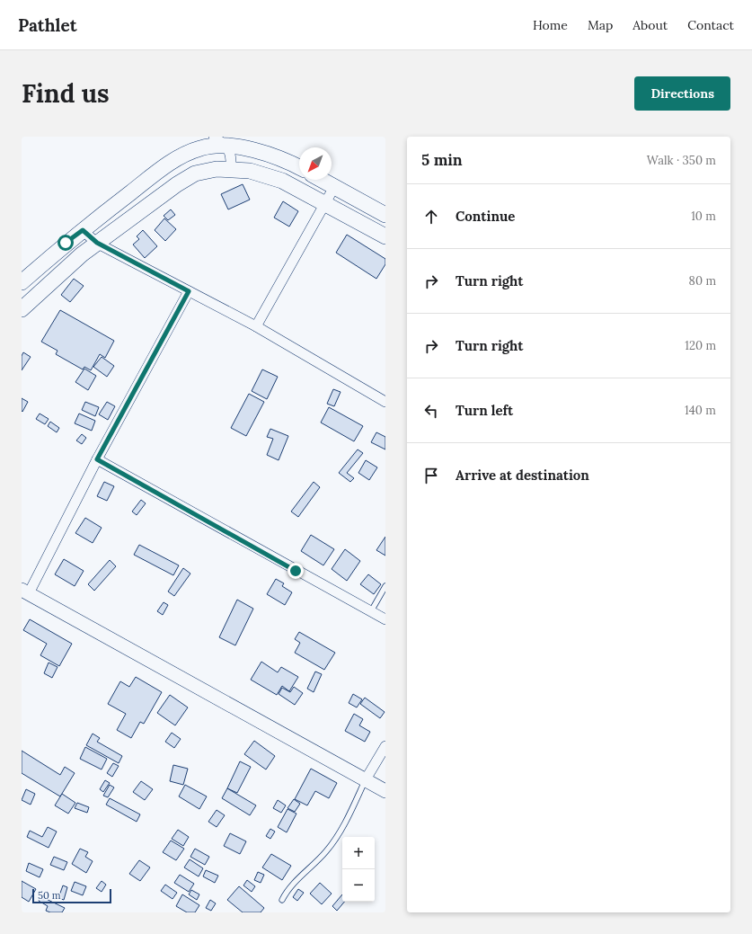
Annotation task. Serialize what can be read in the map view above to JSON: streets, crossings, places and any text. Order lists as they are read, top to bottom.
{
  "scale_bar": "50 m",
  "north": "bottom left",
  "page": {
    "header": "Pathlet",
    "nav": [
      "Home",
      "Map",
      "About",
      "Contact"
    ],
    "buttons": "Directions",
    "title": "Find us",
    "heading": ["5 min", "Walk · 350 m"],
    "list": [
      ["Continue", "10 m"],
      ["Turn right", "80 m"],
      ["Turn right", "120 m"],
      ["Turn left", "140 m"],
      "Arrive at destination"
    ],
    "map_buttons": ["+", "−"],
    "scale": "50 m"
  }
}
